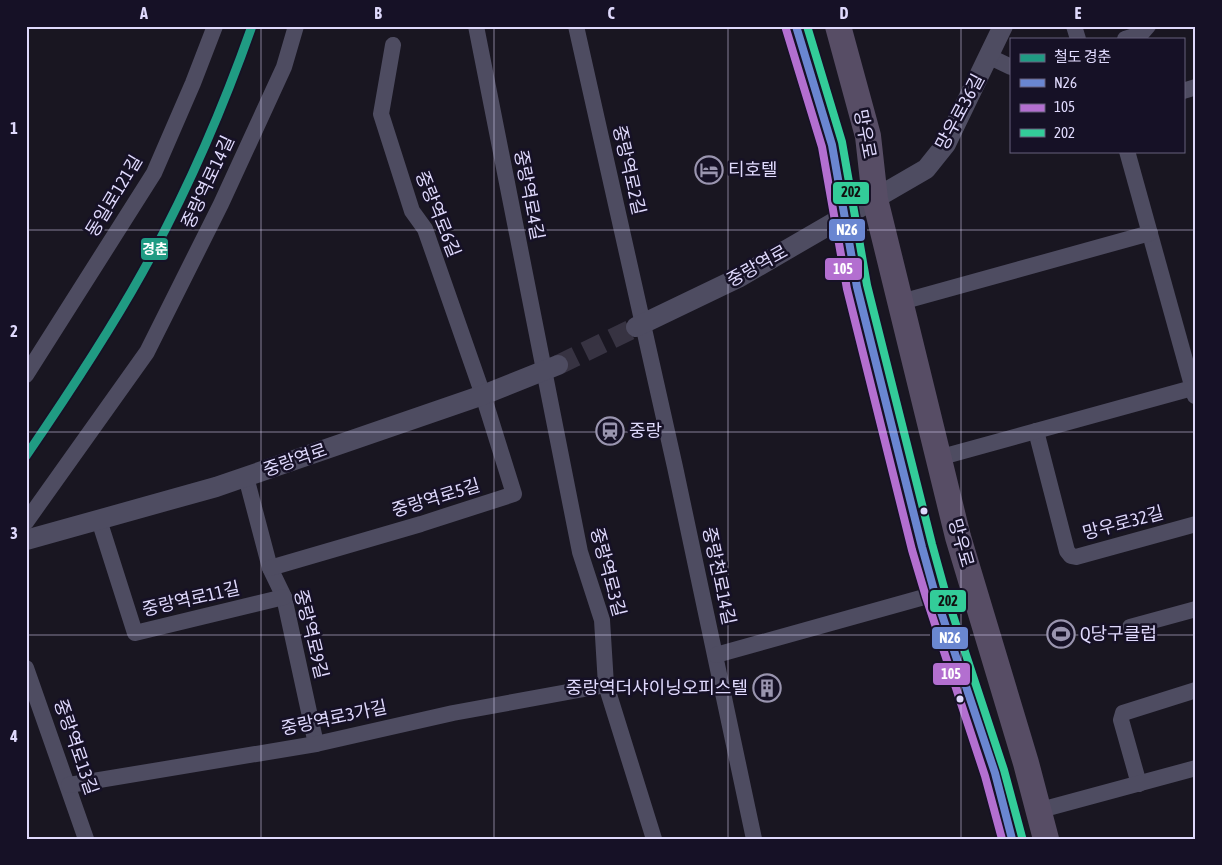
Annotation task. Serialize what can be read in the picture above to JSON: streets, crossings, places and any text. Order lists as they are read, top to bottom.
{
  "streets": {
    "main road": ["망우로"],
    "street": [
      "망우로36길",
      "중랑역로2길",
      "중랑역로14길",
      "중랑역로4길",
      "동일로121길",
      "중랑역로6길",
      "중랑역로",
      "중랑역로5길",
      "망우로32길",
      "중랑역로3길",
      "중랑천로14길",
      "중랑역로11길",
      "중랑역로9길",
      "중랑역로3가길",
      "중랑역로13길"
    ]
  },
  "crossings": [
    ["망우로36길", "망우로"],
    ["망우로36길", "중랑역로"],
    ["망우로", "중랑역로"],
    ["중랑역로2길", "중랑역로"],
    ["중랑역로2길", "중랑천로14길"],
    ["중랑역로4길", "중랑역로"],
    ["중랑역로4길", "중랑역로3길"],
    ["중랑역로6길", "중랑역로"],
    ["중랑역로6길", "중랑역로5길"],
    ["중랑역로", "중랑역로5길"],
    ["중랑역로", "중랑역로3길"],
    ["중랑역로", "중랑천로14길"],
    ["중랑역로", "중랑역로11길"],
    ["중랑역로", "중랑역로9길"],
    ["중랑역로5길", "중랑역로9길"],
    ["중랑역로3길", "중랑역로3가길"],
    ["중랑역로11길", "중랑역로9길"],
    ["중랑역로9길", "중랑역로3가길"],
    ["중랑역로3가길", "중랑역로13길"]
  ],
  "places": {
    "hotel": ["티호텔"],
    "station": ["중랑"],
    "sports": ["Q당구클럽"],
    "building": ["중랑역더샤이닝오피스텔"]
  },
  "lines": [
    "rail line 경춘",
    "transit line N26",
    "transit line 202",
    "transit line 105"
  ],
  "legend": [
    "철도 경춘",
    "N26",
    "105",
    "202"
  ],
  "grid": {
    "columns": [
      "A",
      "B",
      "C",
      "D",
      "E"
    ],
    "rows": [
      "1",
      "2",
      "3",
      "4"
    ]
  }
}
